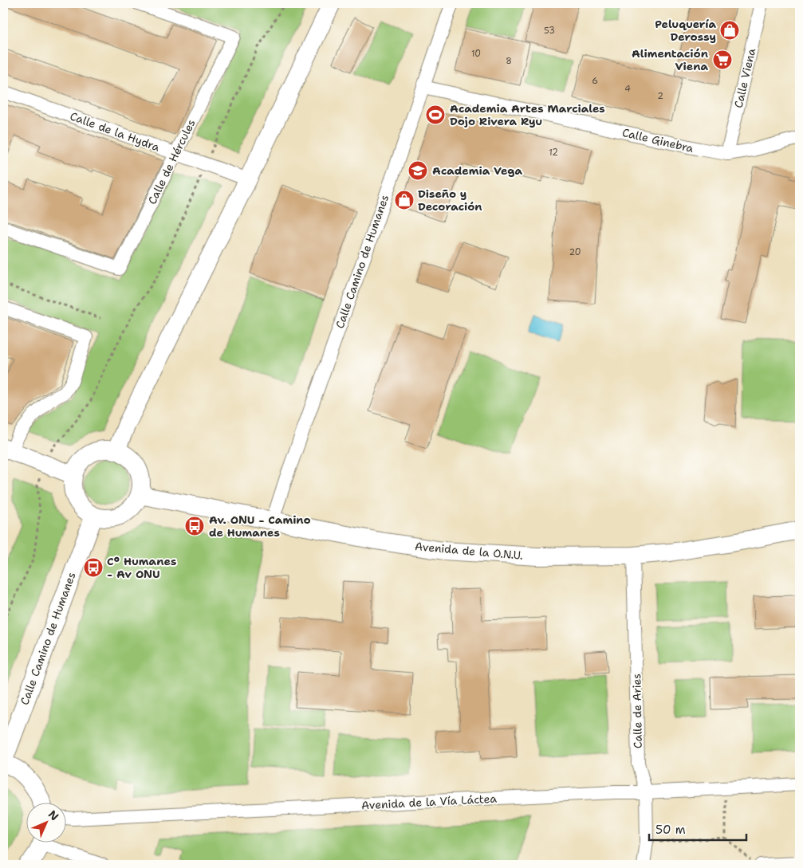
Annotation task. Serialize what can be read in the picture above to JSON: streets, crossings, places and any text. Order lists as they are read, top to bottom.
{
  "streets": {
    "street": [
      "Calle Viena",
      "Calle de la Hydra",
      "Calle Ginebra",
      "Calle de Hércules",
      "Calle Camino de Humanes",
      "Avenida de la O.N.U.",
      "Calle de Aries",
      "Avenida de la Vía Láctea"
    ]
  },
  "crossings": [
    ["Calle Viena", "Calle Ginebra"],
    ["Calle de la Hydra", "Calle de Hércules"],
    ["Calle Ginebra", "Calle Camino de Humanes"],
    ["Calle Camino de Humanes", "Avenida de la O.N.U."],
    ["Avenida de la O.N.U.", "Calle de Aries"],
    ["Calle de Aries", "Avenida de la Vía Láctea"]
  ],
  "places": {
    "shop": ["Peluquería Derossy", "Diseño y Decoración"],
    "supermarket": ["Alimentación Viena"],
    "sports": ["Academia Artes Marciales Dojo Rivera Ryu"],
    "school or university": ["Academia Vega"],
    "bus stop": ["Av. ONU - Camino de Humanes", "Cº Humanes - Av ONU"]
  },
  "house_numbers": [
    "53",
    "10",
    "8",
    "6",
    "4",
    "2",
    "12",
    "20"
  ],
  "scale_bar": "50 m",
  "north": "top right"
}
